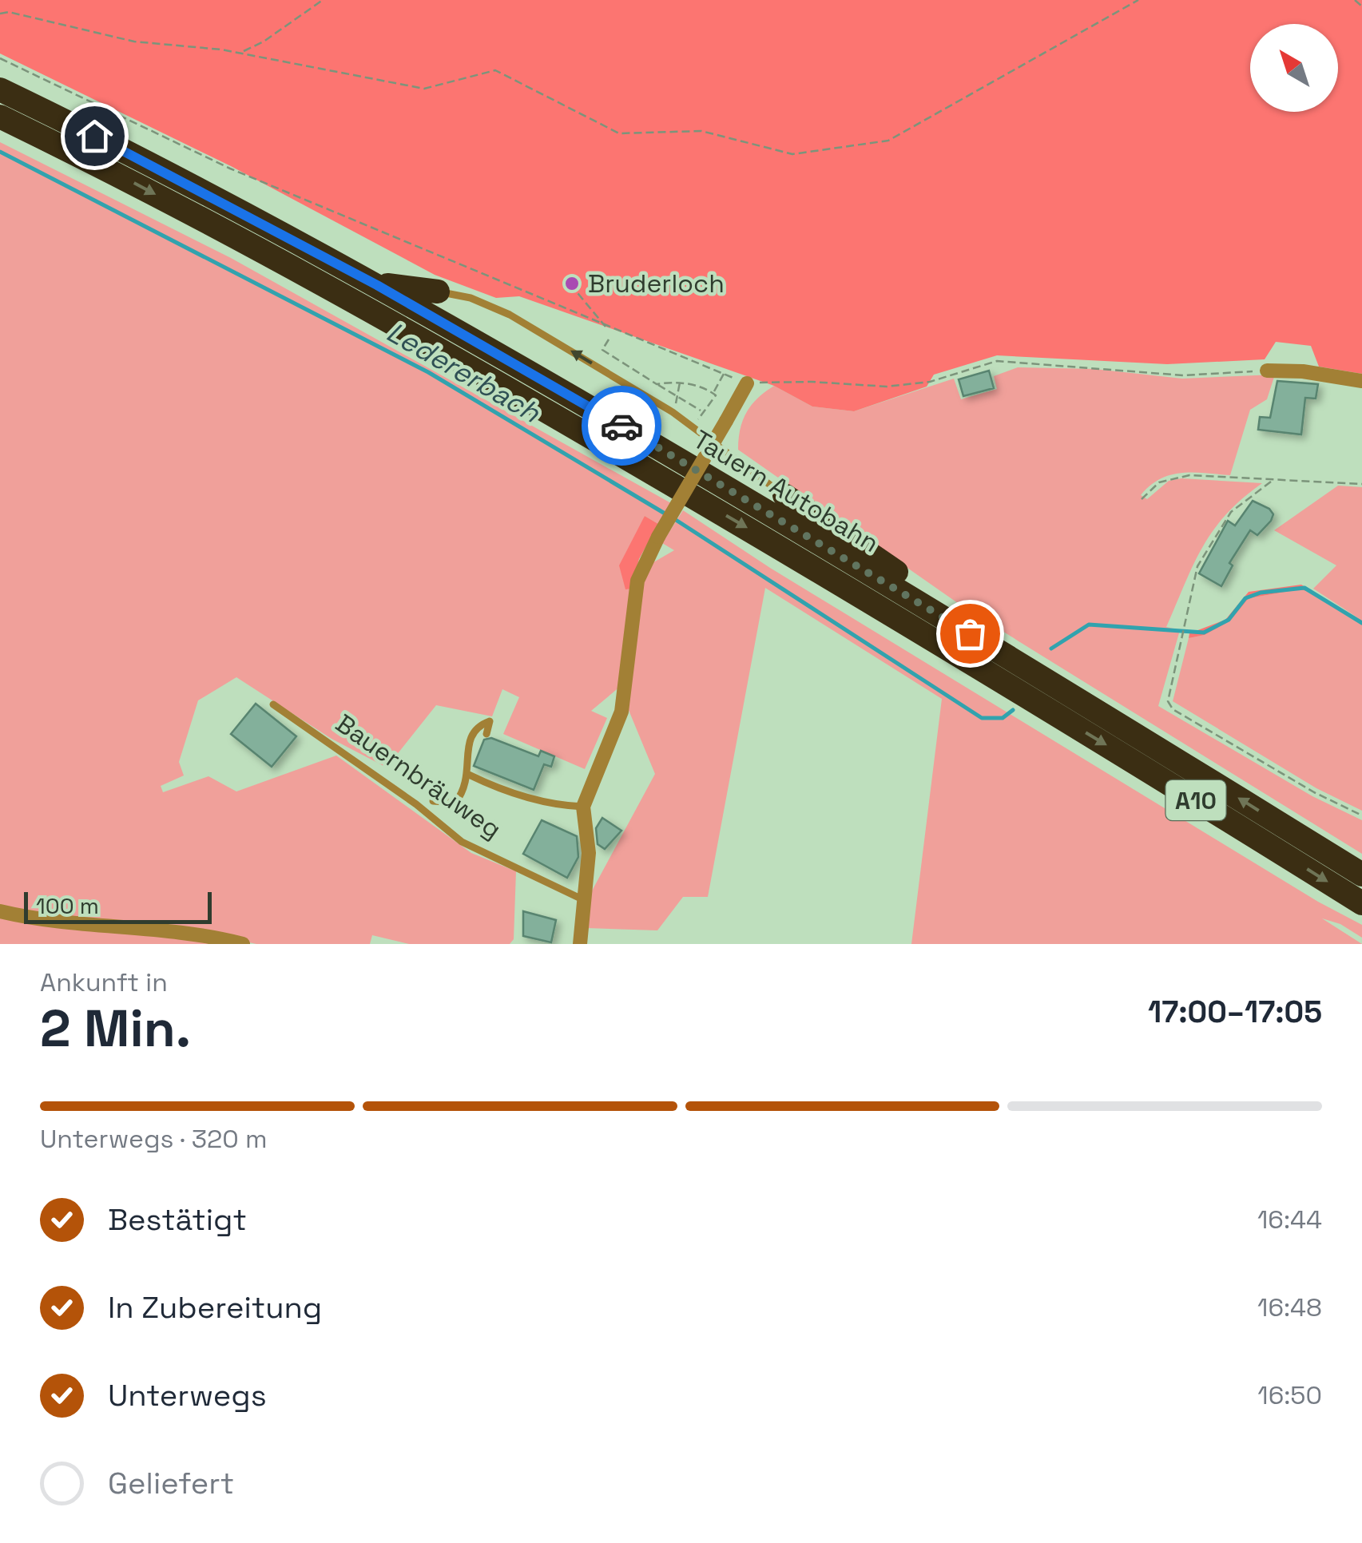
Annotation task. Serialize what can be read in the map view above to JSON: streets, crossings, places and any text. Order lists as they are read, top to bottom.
{
  "streets": {
    "highway": ["Tauern Autobahn", "A10"],
    "lane": ["Bauernbräuweg"]
  },
  "water": ["Ledererbach"],
  "places": ["Bruderloch"],
  "scale_bar": "100 m",
  "north": "top left",
  "page": {
    "scale": "100 m",
    "heading": ["2 Min.", "Ankunft in", "17:00–17:05"],
    "bar": "Unterwegs · 320 m",
    "list": [
      ["Bestätigt", "16:44"],
      ["In Zubereitung", "16:48"],
      ["Unterwegs", "16:50"],
      "Geliefert"
    ]
  }
}
